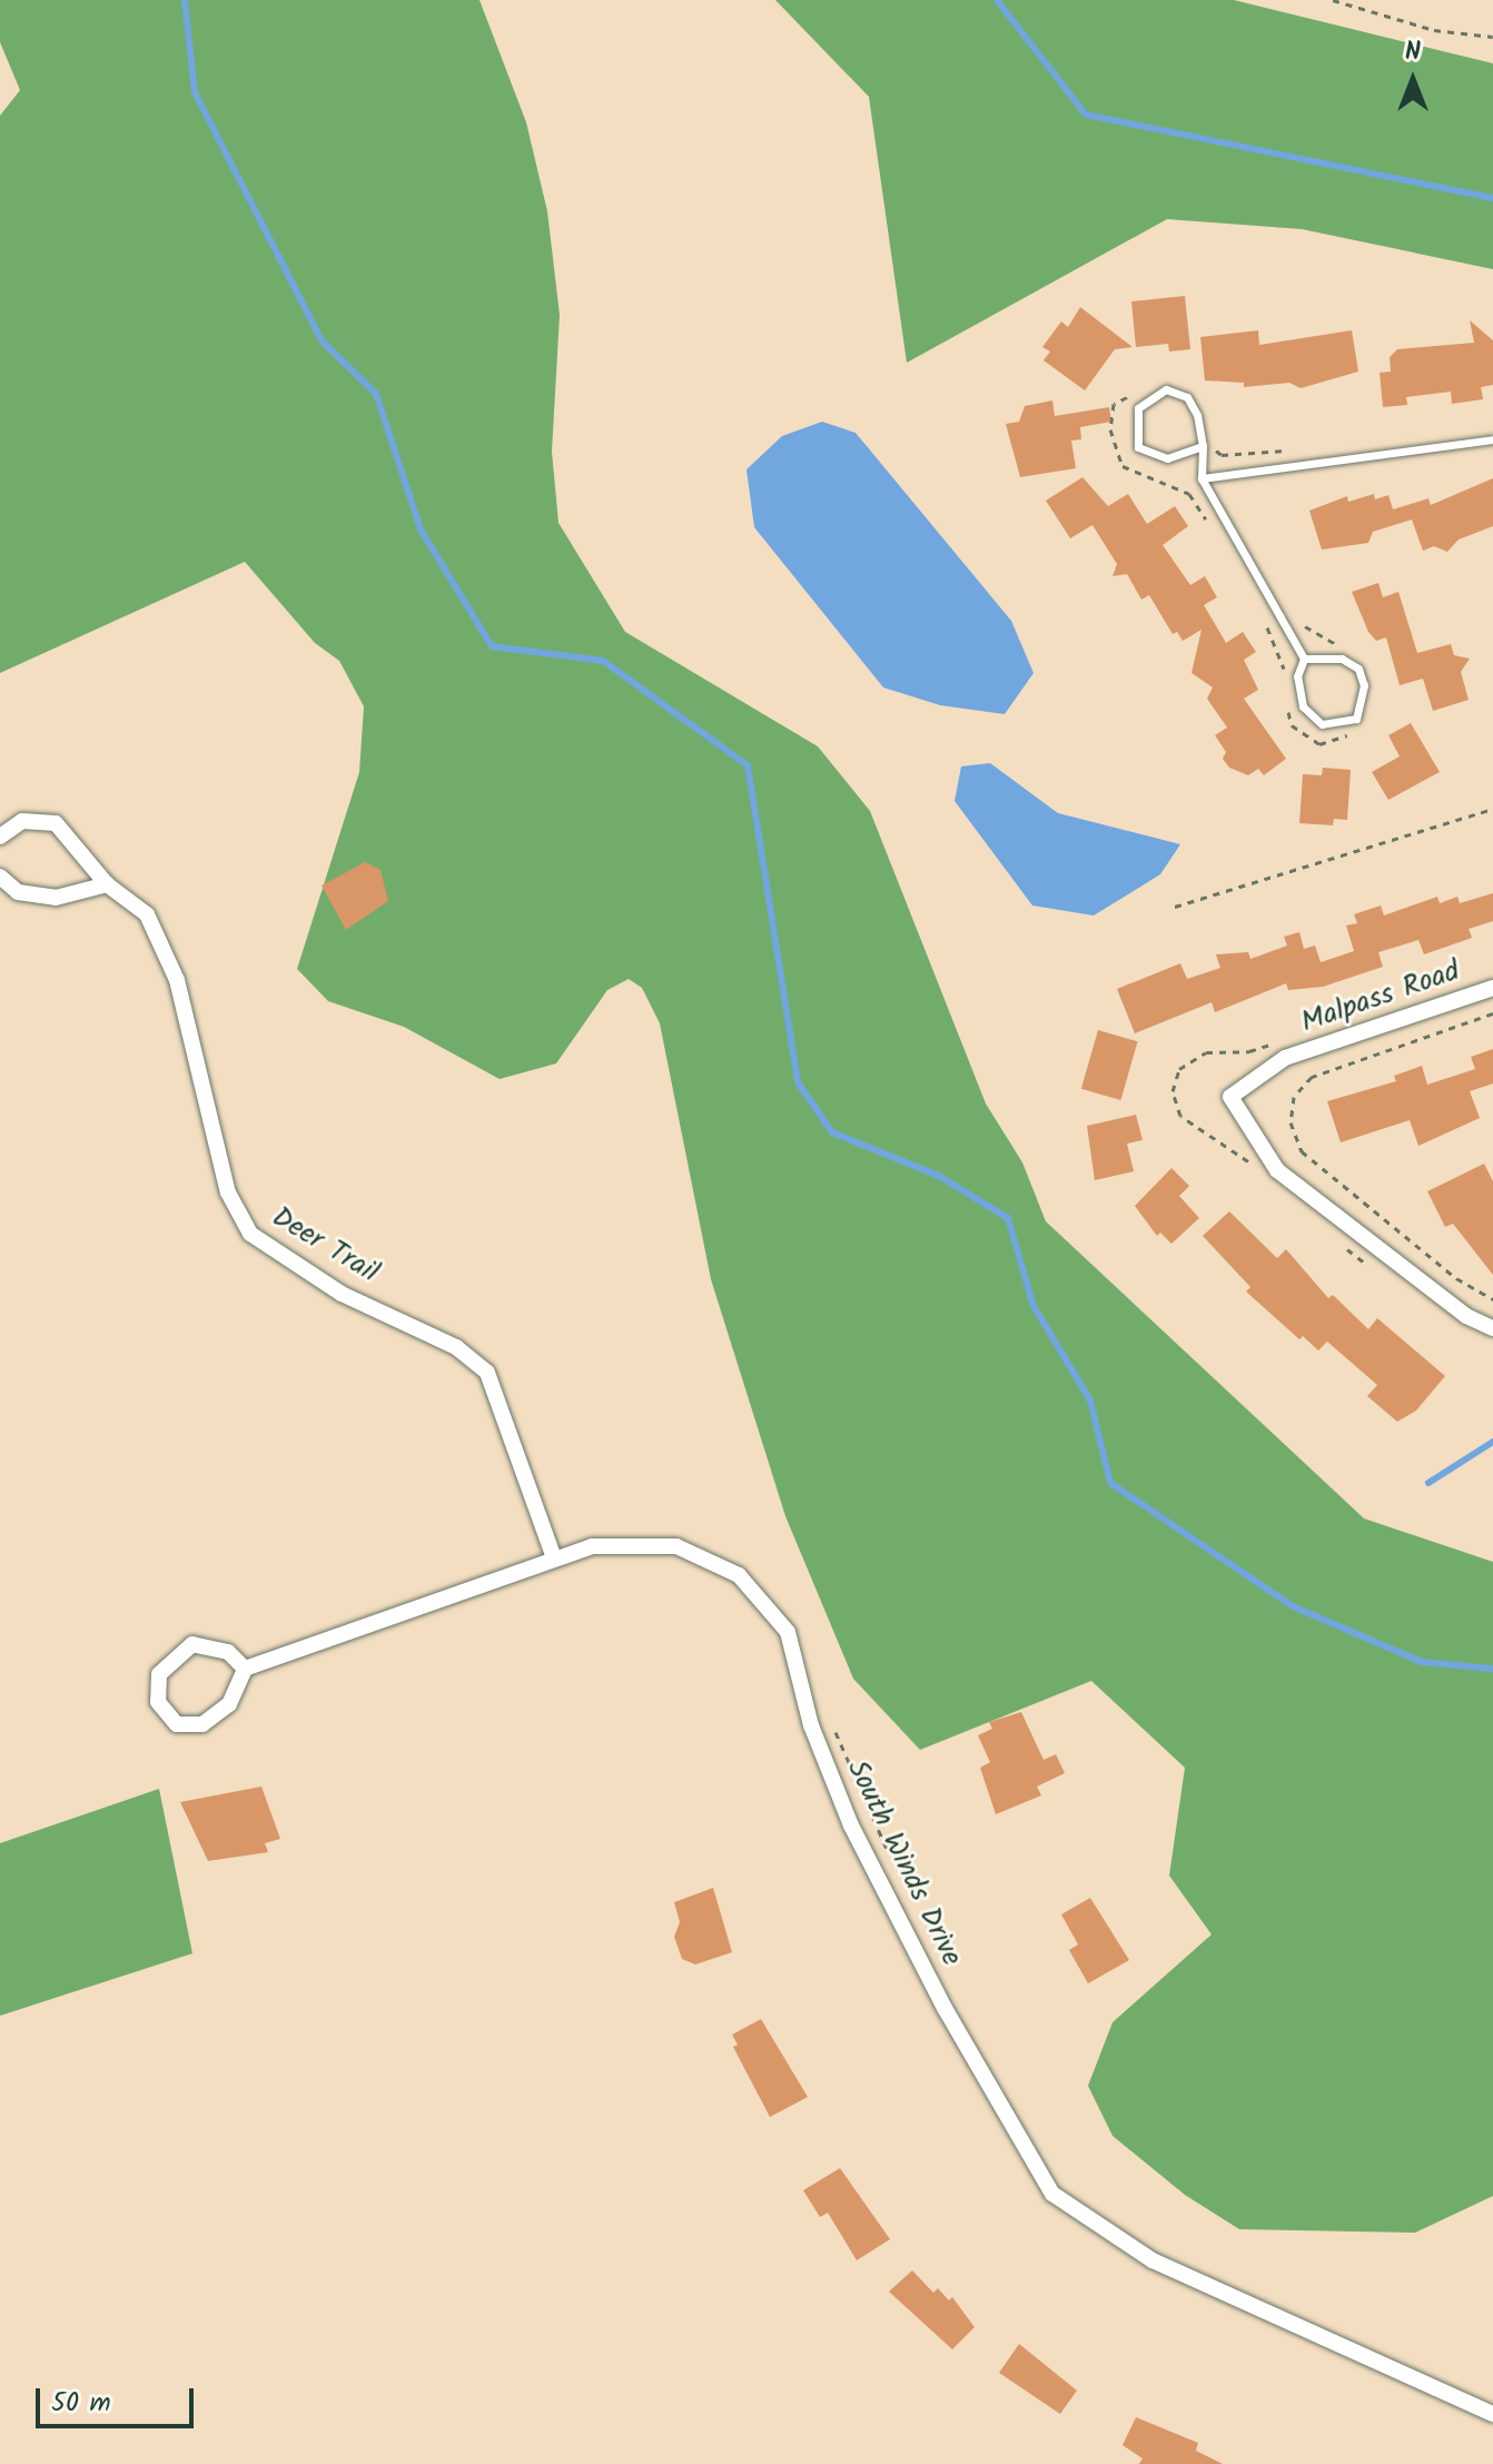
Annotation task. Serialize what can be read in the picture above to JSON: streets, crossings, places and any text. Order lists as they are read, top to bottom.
{
  "streets": {
    "street": ["Malpass Road", "Deer Trail", "South Winds Drive"]
  },
  "crossings": [
    ["Deer Trail", "South Winds Drive"]
  ],
  "scale_bar": "50 m",
  "north": "top"
}
